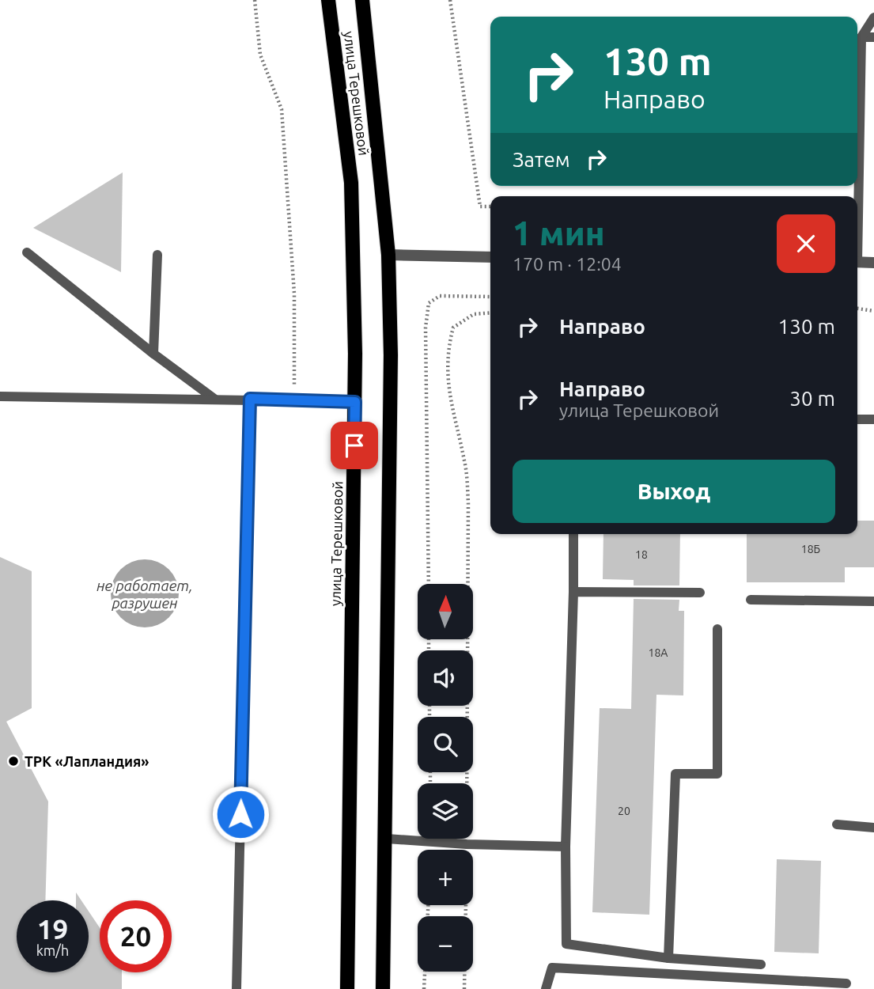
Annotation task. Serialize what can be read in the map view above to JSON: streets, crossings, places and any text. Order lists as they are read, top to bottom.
{
  "streets": {
    "main road": ["улица Терешковой"]
  },
  "water": ["не работает, разрушен"],
  "places": ["ТРК «Лапландия»"],
  "house_numbers": [
    "18Б",
    "18",
    "18А",
    "20"
  ],
  "north": "top",
  "page": {
    "turn": ["130 m", "Направо"],
    "then": "Затем",
    "heading": ["1 мин", "170 m · 12:04"],
    "list": [
      {
        "name": "Направо",
        "value": "130 m"
      },
      {
        "name": "Направо",
        "note": "улица Терешковой",
        "value": "30 m"
      }
    ],
    "buttons": "Выход",
    "map_buttons": ["+", "−"],
    "speed": "19 km/h",
    "limit": "20"
  }
}
